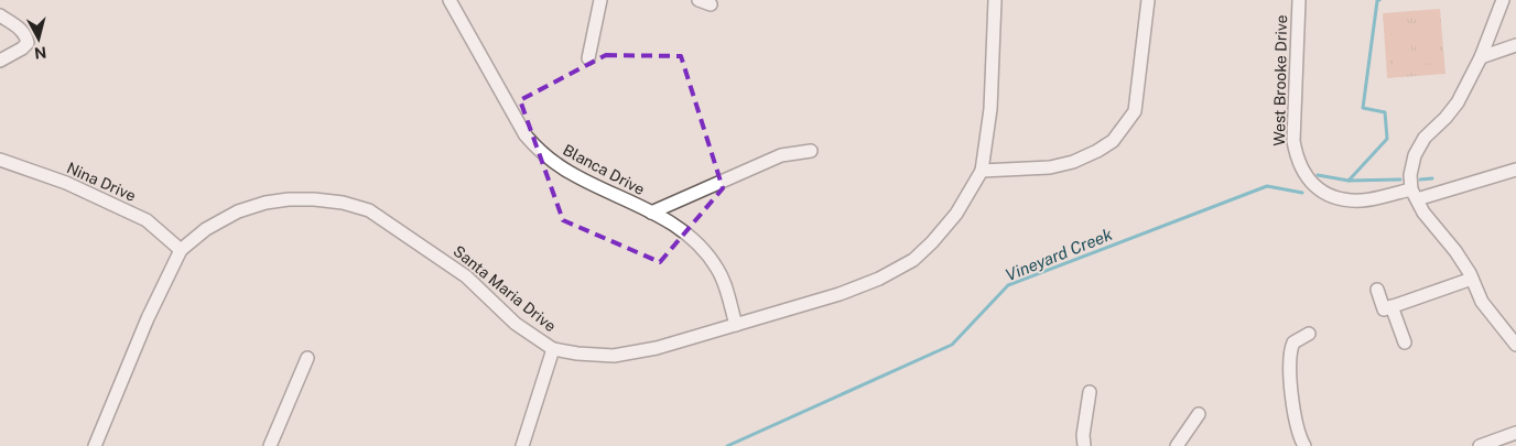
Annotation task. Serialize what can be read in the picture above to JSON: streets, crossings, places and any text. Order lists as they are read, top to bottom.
{
  "streets": {
    "street": [
      "West Brooke Drive",
      "Blanca Drive",
      "Nina Drive",
      "Santa Maria Drive"
    ]
  },
  "crossings": [
    ["Blanca Drive", "Santa Maria Drive"],
    ["Nina Drive", "Santa Maria Drive"]
  ],
  "water": ["Vineyard Creek"],
  "north": "bottom"
}
